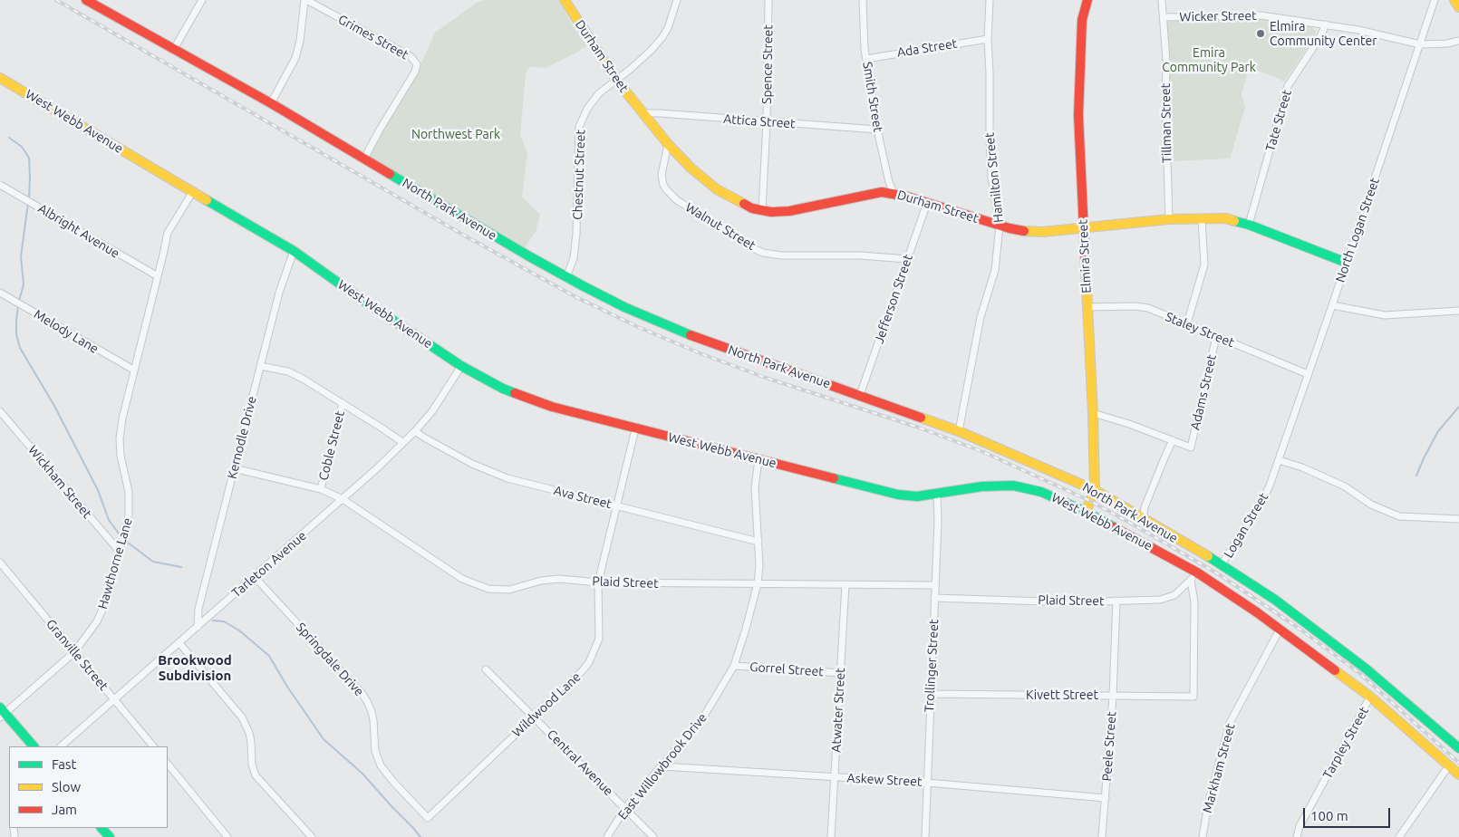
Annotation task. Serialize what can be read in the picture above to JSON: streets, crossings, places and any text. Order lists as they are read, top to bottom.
{
  "streets": {
    "main road": [
      "Durham Street",
      "West Webb Avenue",
      "North Park Avenue",
      "Elmira Street"
    ],
    "street": [
      "Wicker Street",
      "Grimes Street",
      "Ada Street",
      "Spence Street",
      "Smith Street",
      "Tate Street",
      "Attica Street",
      "Tillman Street",
      "Chestnut Street",
      "Hamilton Street",
      "Walnut Street",
      "North Logan Street",
      "Albright Avenue",
      "Jefferson Street",
      "Staley Street",
      "Melody Lane",
      "Adams Street",
      "Kernodle Drive",
      "Coble Street",
      "Wickham Street",
      "Ava Street",
      "Logan Street",
      "Hawthorne Lane",
      "Tarleton Avenue",
      "Plaid Street",
      "Granville Street",
      "Springdale Drive",
      "Trollinger Street",
      "Gorrel Street",
      "Kivett Street",
      "Wildwood Lane",
      "Atwater Street",
      "Tarpley Street",
      "Peele Street",
      "Central Avenue",
      "East Willowbrook Drive",
      "Markham Street",
      "Askew Street"
    ]
  },
  "crossings": [
    ["Wicker Street", "Tate Street"],
    ["Wicker Street", "Tillman Street"],
    ["Wicker Street", "North Logan Street"],
    ["Grimes Street", "North Park Avenue"],
    ["Ada Street", "Smith Street"],
    ["Ada Street", "Hamilton Street"],
    ["Durham Street", "Spence Street"],
    ["Durham Street", "Smith Street"],
    ["Durham Street", "Tate Street"],
    ["Durham Street", "Attica Street"],
    ["Durham Street", "Tillman Street"],
    ["Durham Street", "Chestnut Street"],
    ["Durham Street", "Hamilton Street"],
    ["Durham Street", "Walnut Street"],
    ["Durham Street", "North Logan Street"],
    ["Durham Street", "Elmira Street"],
    ["Durham Street", "Jefferson Street"],
    ["Spence Street", "Attica Street"],
    ["Smith Street", "Attica Street"],
    ["West Webb Avenue", "Elmira Street"],
    ["West Webb Avenue", "Kernodle Drive"],
    ["West Webb Avenue", "Hawthorne Lane"],
    ["West Webb Avenue", "Tarleton Avenue"],
    ["West Webb Avenue", "Plaid Street"],
    ["West Webb Avenue", "Trollinger Street"],
    ["West Webb Avenue", "Kivett Street"],
    ["West Webb Avenue", "Wildwood Lane"],
    ["West Webb Avenue", "Tarpley Street"],
    ["West Webb Avenue", "East Willowbrook Drive"],
    ["West Webb Avenue", "Markham Street"],
    ["Chestnut Street", "North Park Avenue"],
    ["Hamilton Street", "North Park Avenue"],
    ["North Park Avenue", "Elmira Street"],
    ["North Park Avenue", "Jefferson Street"],
    ["North Park Avenue", "Logan Street"],
    ["Walnut Street", "Jefferson Street"],
    ["North Logan Street", "Staley Street"],
    ["North Logan Street", "Logan Street"],
    ["Albright Avenue", "Hawthorne Lane"],
    ["Elmira Street", "Staley Street"],
    ["Staley Street", "Adams Street"],
    ["Melody Lane", "Hawthorne Lane"],
    ["Kernodle Drive", "Tarleton Avenue"],
    ["Kernodle Drive", "Plaid Street"],
    ["Coble Street", "Plaid Street"],
    ["Wickham Street", "Hawthorne Lane"],
    ["Ava Street", "Tarleton Avenue"],
    ["Ava Street", "Wildwood Lane"],
    ["Ava Street", "East Willowbrook Drive"],
    ["Hawthorne Lane", "Granville Street"],
    ["Tarleton Avenue", "Plaid Street"],
    ["Tarleton Avenue", "Granville Street"],
    ["Tarleton Avenue", "Springdale Drive"],
    ["Plaid Street", "Trollinger Street"],
    ["Plaid Street", "Kivett Street"],
    ["Plaid Street", "Wildwood Lane"],
    ["Plaid Street", "Atwater Street"],
    ["Plaid Street", "Peele Street"],
    ["Plaid Street", "East Willowbrook Drive"],
    ["Springdale Drive", "Wildwood Lane"],
    ["Trollinger Street", "Kivett Street"],
    ["Trollinger Street", "Askew Street"],
    ["Gorrel Street", "Atwater Street"],
    ["Gorrel Street", "East Willowbrook Drive"],
    ["Kivett Street", "Peele Street"],
    ["Wildwood Lane", "Central Avenue"],
    ["Atwater Street", "Askew Street"],
    ["Peele Street", "Askew Street"],
    ["Central Avenue", "East Willowbrook Drive"],
    ["East Willowbrook Drive", "Askew Street"]
  ],
  "districts": ["Brookwood Subdivision"],
  "parks": ["Emira Community Park", "Northwest Park"],
  "places": ["Elmira Community Center"],
  "legend": ["Fast", "Slow", "Jam"],
  "scale_bar": "100 m"
}
